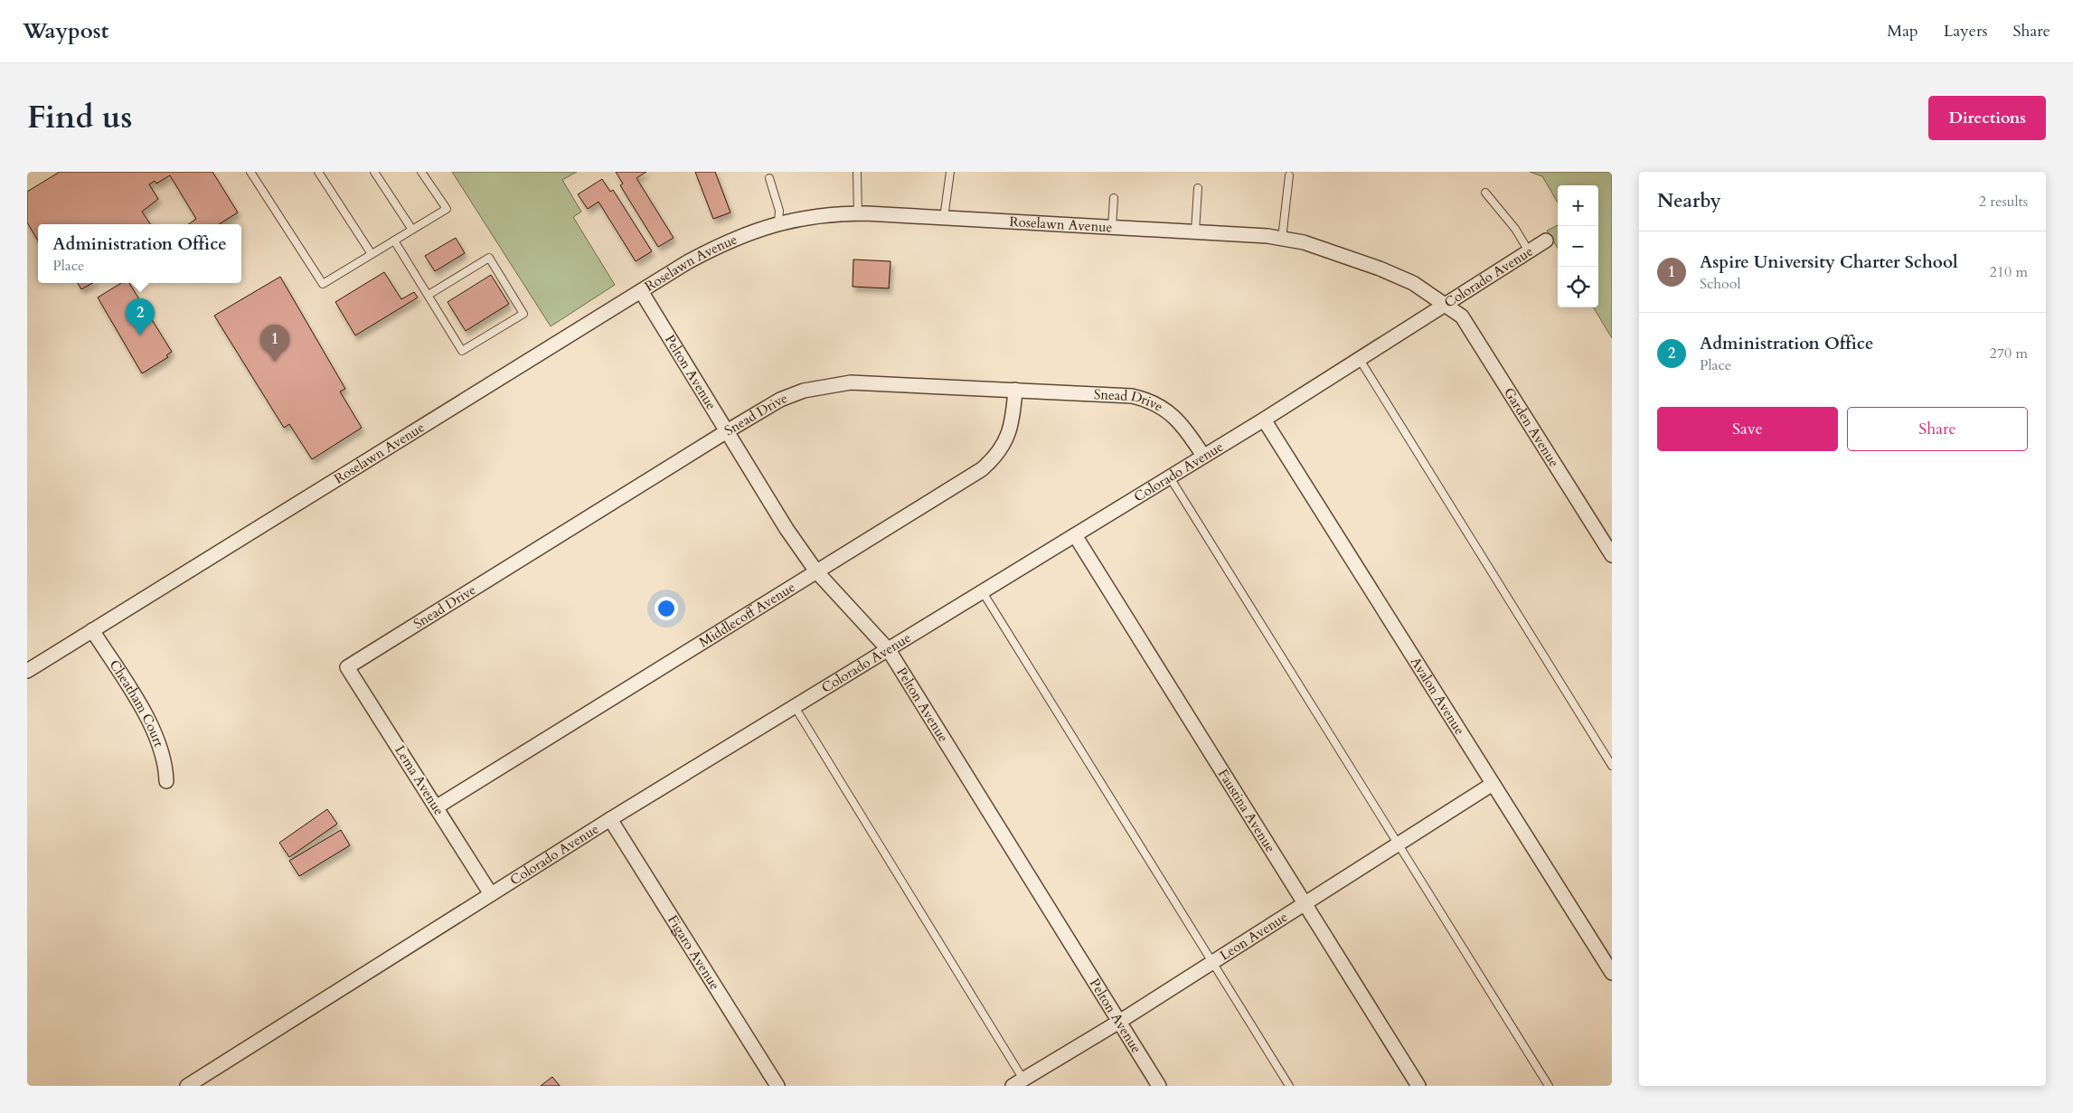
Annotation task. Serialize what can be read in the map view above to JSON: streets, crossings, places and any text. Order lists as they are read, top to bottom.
{
  "streets": {
    "street": [
      "Roselawn Avenue",
      "Colorado Avenue",
      "Pelton Avenue",
      "Snead Drive",
      "Garden Avenue",
      "Middlecoff Avenue",
      "Avalon Avenue",
      "Cheatham Court",
      "Lema Avenue",
      "Faustina Avenue",
      "Leon Avenue",
      "Figaro Avenue"
    ]
  },
  "crossings": [
    ["Roselawn Avenue", "Colorado Avenue"],
    ["Roselawn Avenue", "Pelton Avenue"],
    ["Roselawn Avenue", "Garden Avenue"],
    ["Roselawn Avenue", "Cheatham Court"],
    ["Colorado Avenue", "Pelton Avenue"],
    ["Colorado Avenue", "Snead Drive"],
    ["Colorado Avenue", "Garden Avenue"],
    ["Colorado Avenue", "Avalon Avenue"],
    ["Colorado Avenue", "Lema Avenue"],
    ["Colorado Avenue", "Faustina Avenue"],
    ["Colorado Avenue", "Figaro Avenue"],
    ["Pelton Avenue", "Snead Drive"],
    ["Pelton Avenue", "Middlecoff Avenue"],
    ["Pelton Avenue", "Leon Avenue"],
    ["Snead Drive", "Middlecoff Avenue"],
    ["Snead Drive", "Lema Avenue"],
    ["Middlecoff Avenue", "Lema Avenue"],
    ["Avalon Avenue", "Leon Avenue"],
    ["Faustina Avenue", "Leon Avenue"]
  ],
  "page": {
    "header": "Waypost",
    "nav": ["Map", "Layers", "Share"],
    "title": "Find us",
    "buttons": [
      "Directions",
      ["Save", "Share"]
    ],
    "heading": ["Nearby", "2 results"],
    "map_buttons": ["+", "−"],
    "popup": ["Administration Office", "Place"],
    "list": [
      {
        "mark": "1",
        "name": "Aspire University Charter School",
        "note": "School",
        "value": "210 m"
      },
      {
        "mark": "2",
        "name": "Administration Office",
        "note": "Place",
        "value": "270 m"
      }
    ],
    "pins": ["2", "1"]
  }
}
